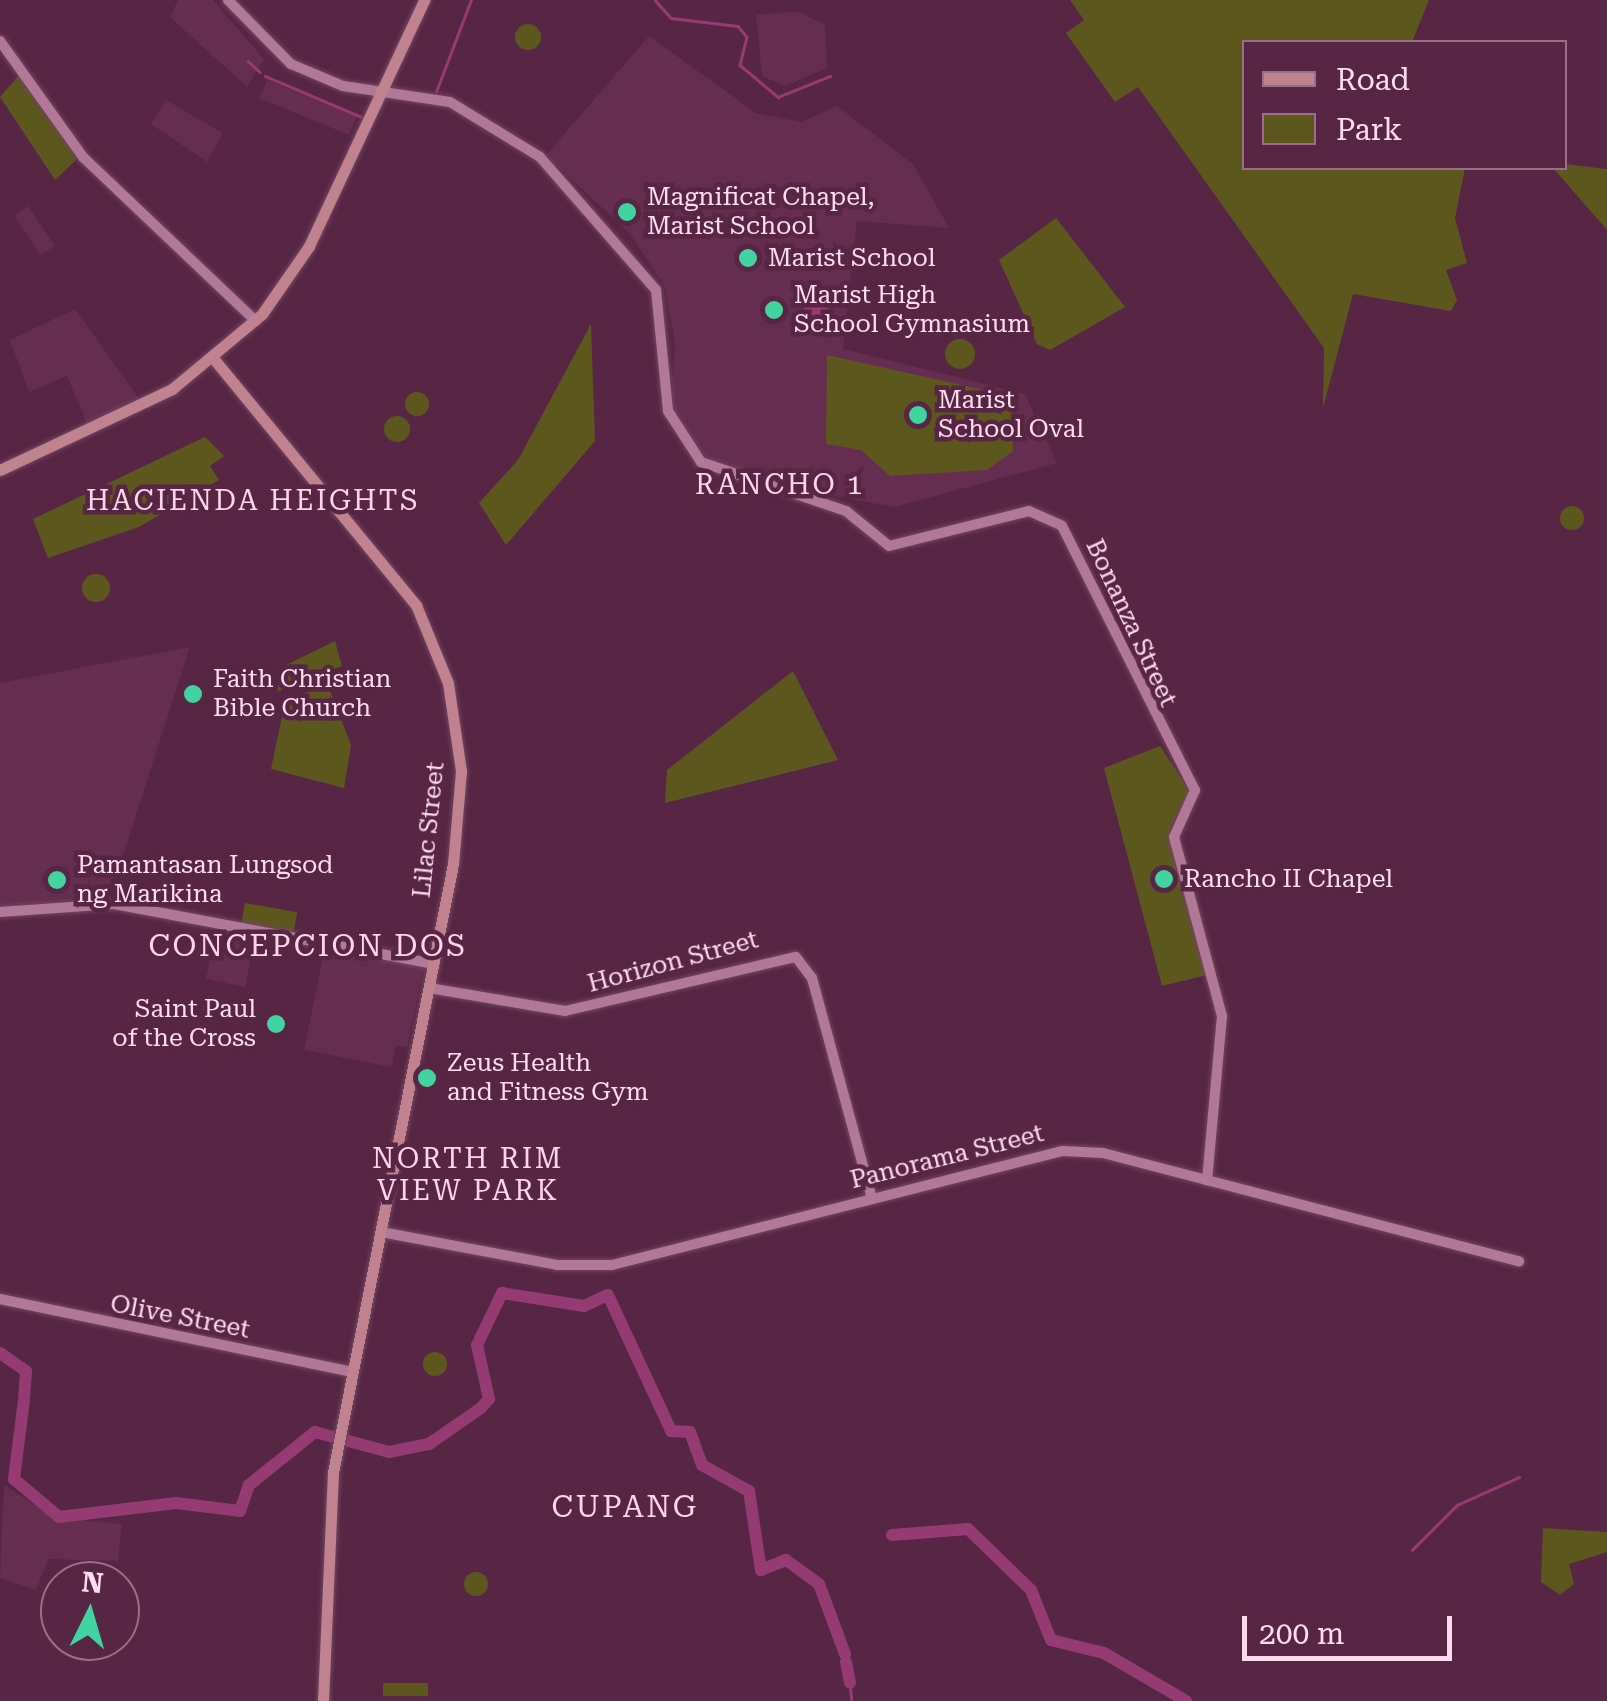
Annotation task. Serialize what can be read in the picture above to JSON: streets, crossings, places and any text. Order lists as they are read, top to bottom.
{
  "streets": {
    "main road": ["Lilac Street"],
    "street": [
      "Bonanza Street",
      "Horizon Street",
      "Panorama Street",
      "Olive Street"
    ]
  },
  "crossings": [
    ["Bonanza Street", "Panorama Street"],
    ["Lilac Street", "Horizon Street"],
    ["Lilac Street", "Panorama Street"],
    ["Lilac Street", "Olive Street"],
    ["Horizon Street", "Panorama Street"]
  ],
  "districts": [
    "RANCHO 1",
    "HACIENDA HEIGHTS",
    "CONCEPCION DOS",
    "NORTH RIM VIEW PARK",
    "CUPANG"
  ],
  "places": [
    "Magnificat Chapel, Marist School",
    "Marist School",
    "Marist High School Gymnasium",
    "Marist School Oval",
    "Faith Christian Bible Church",
    "Rancho II Chapel",
    "Pamantasan Lungsod ng Marikina",
    "Saint Paul of the Cross",
    "Zeus Health and Fitness Gym"
  ],
  "legend": ["Road", "Park"],
  "scale_bar": "200 m",
  "north": "top"
}
